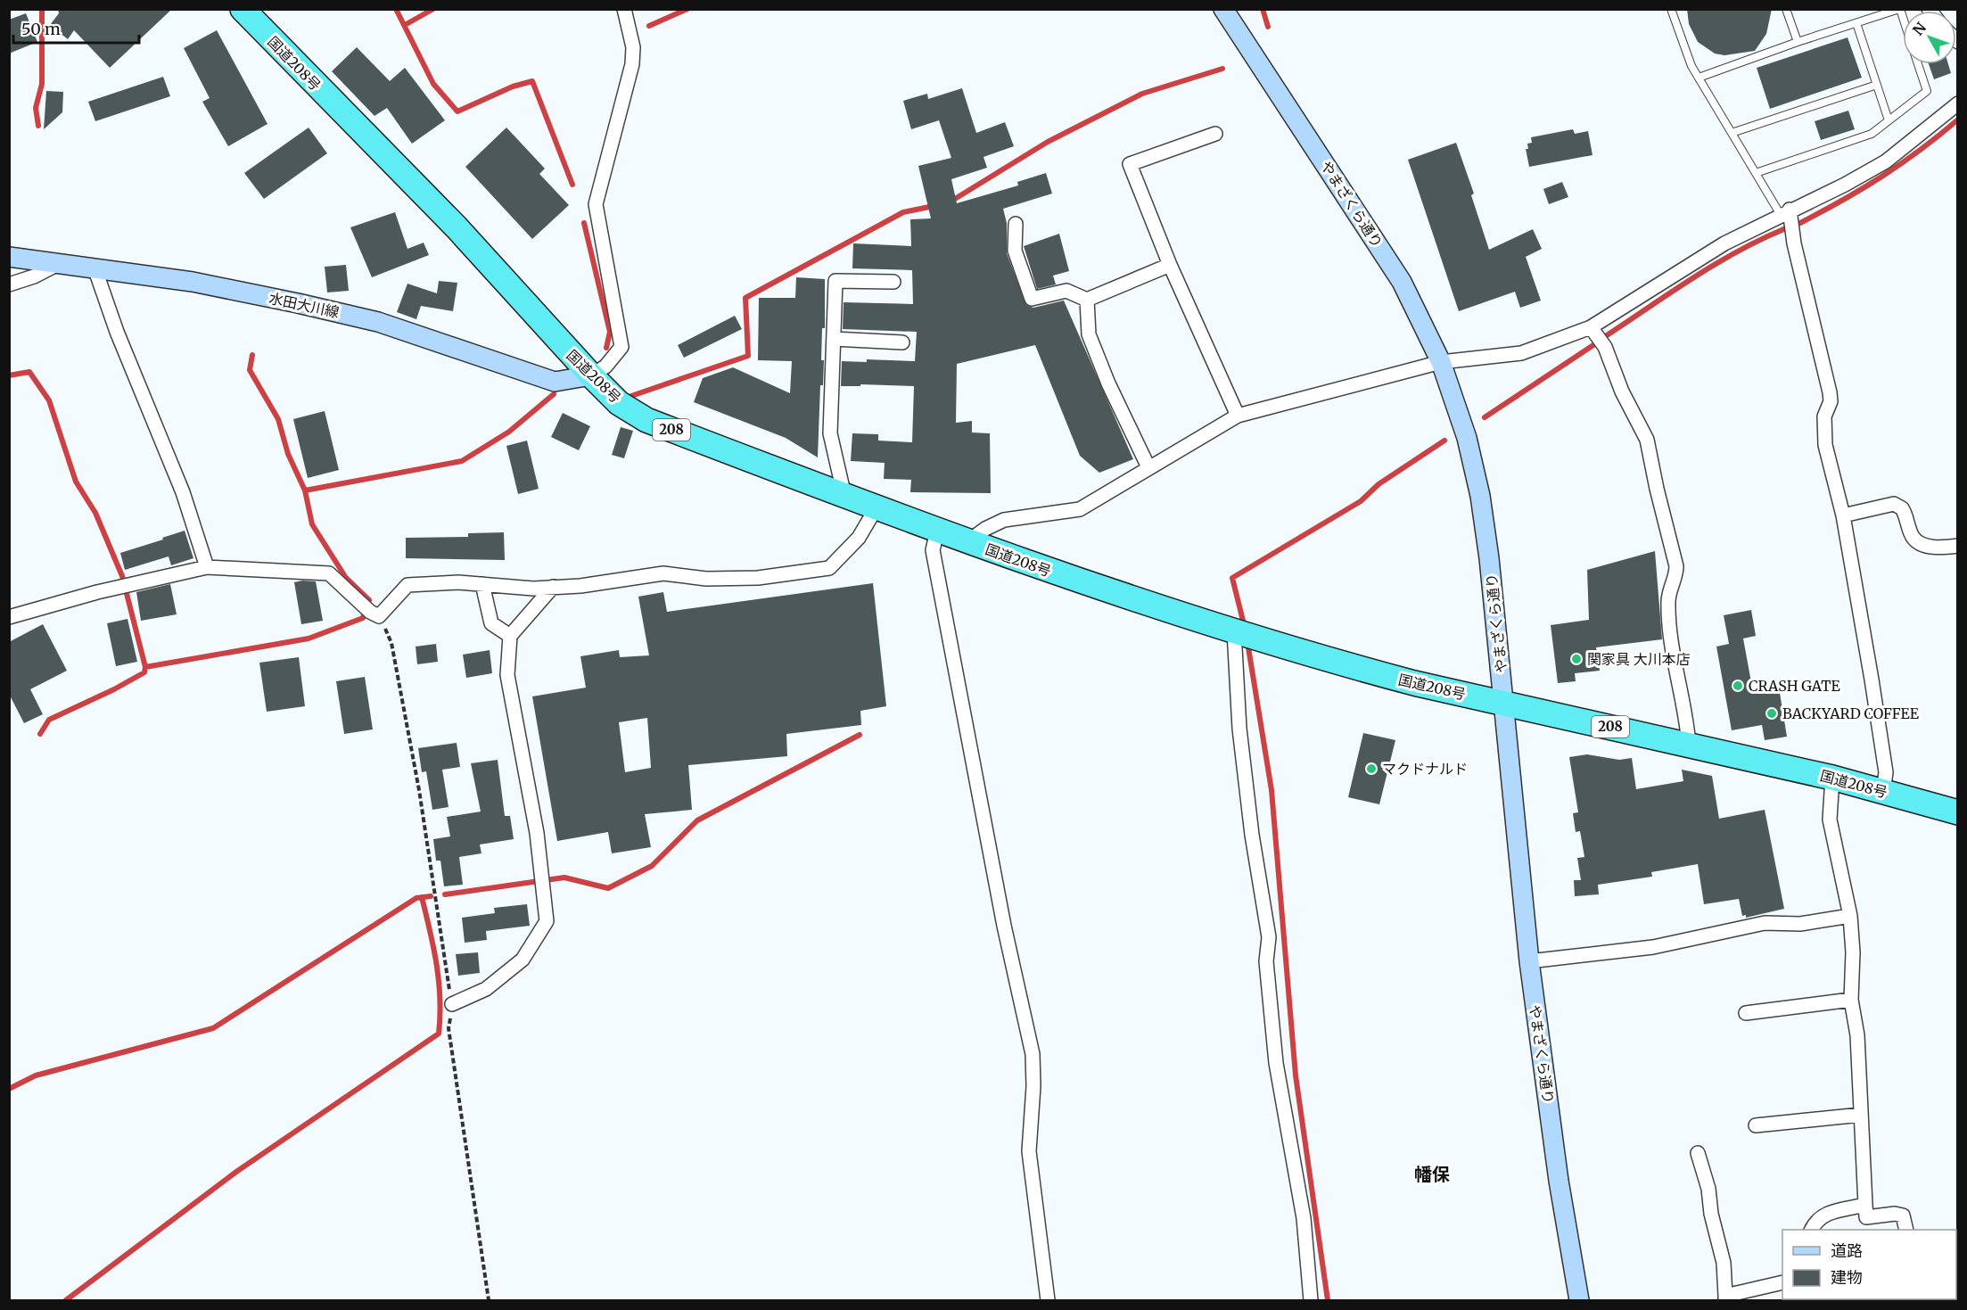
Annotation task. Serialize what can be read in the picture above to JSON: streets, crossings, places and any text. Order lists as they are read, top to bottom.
{
  "streets": {
    "highway": ["国道208号", "208"],
    "street": ["やまざくら通り", "水田大川線"]
  },
  "crossings": [
    ["国道208号", "やまざくら通り"],
    ["国道208号", "水田大川線"]
  ],
  "districts": ["幡保"],
  "places": [
    "関家具 大川本店",
    "CRASH GATE",
    "BACKYARD COFFEE",
    "マクドナルド"
  ],
  "legend": ["道路", "建物"],
  "scale_bar": "50 m",
  "north": "top left"
}
